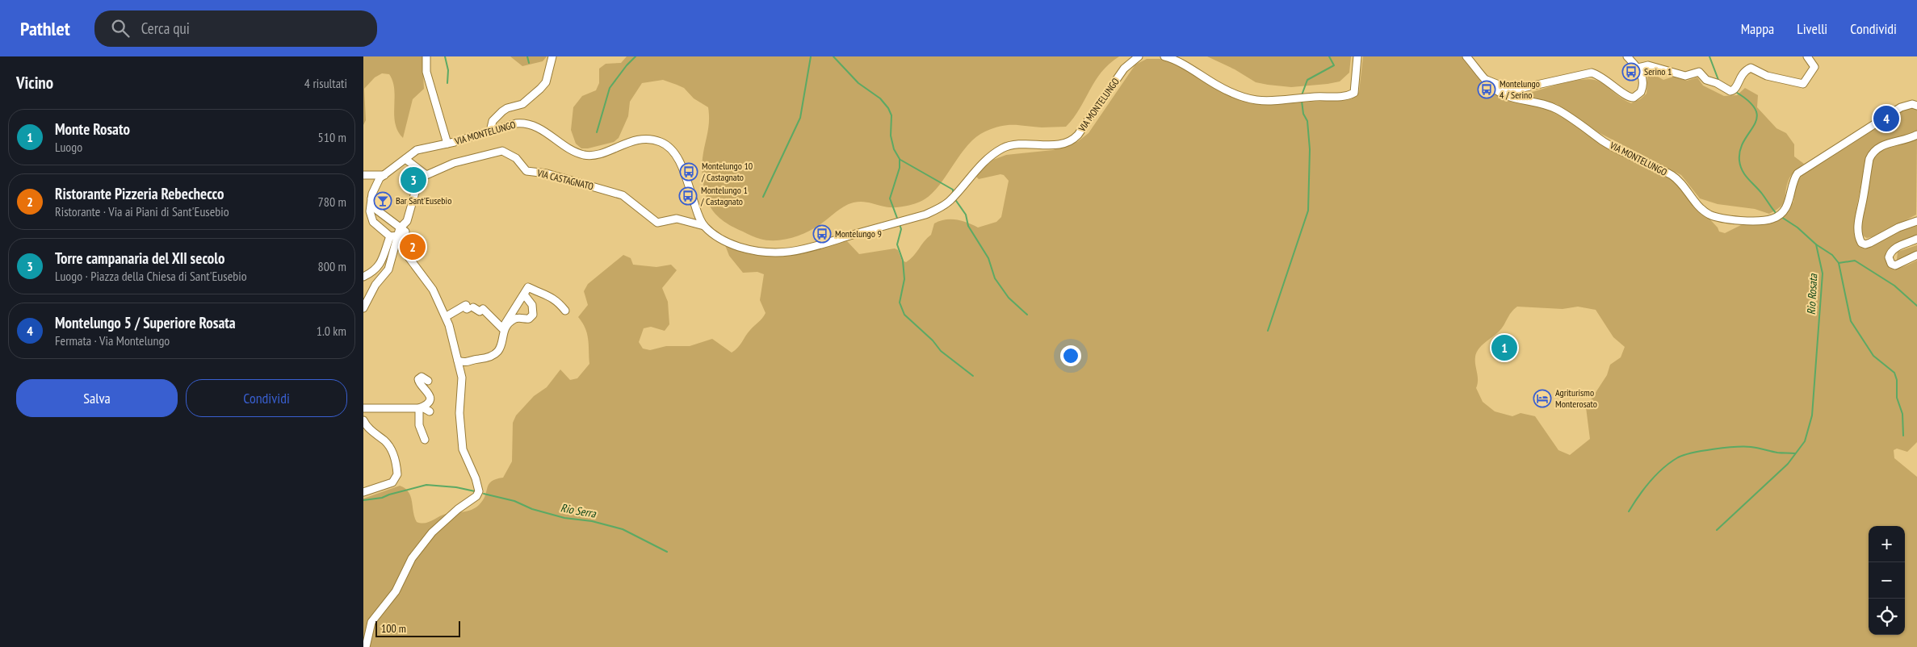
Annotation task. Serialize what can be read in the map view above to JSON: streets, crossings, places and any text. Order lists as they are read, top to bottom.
{
  "streets": {
    "street": ["VIA MONTELUNGO", "VIA CASTAGNATO"]
  },
  "crossings": [
    ["VIA MONTELUNGO", "VIA CASTAGNATO"]
  ],
  "water": ["Rio Rosata", "Rio Serra"],
  "places": {
    "bus stop": [
      "Serino 1",
      "Montelungo 4 / Serino",
      "Montelungo 10 / Castagnato",
      "Montelungo 1 / Castagnato",
      "Montelungo 9"
    ],
    "bar": ["Bar Sant'Eusebio"],
    "hotel": ["Agriturismo Monterosato"]
  },
  "scale_bar": "100 m",
  "page": {
    "header": "Pathlet",
    "search": "Cerca qui",
    "nav": ["Mappa", "Livelli", "Condividi"],
    "heading": ["Vicino", "4 risultati"],
    "pins": [
      "4",
      "3",
      "2",
      "1"
    ],
    "list": [
      {
        "mark": "1",
        "name": "Monte Rosato",
        "note": "Luogo",
        "value": "510 m"
      },
      {
        "mark": "2",
        "name": "Ristorante Pizzeria Rebechecco",
        "note": "Ristorante · Via ai Piani di Sant'Eusebio",
        "value": "780 m"
      },
      {
        "mark": "3",
        "name": "Torre campanaria del XII secolo",
        "note": "Luogo · Piazza della Chiesa di Sant'Eusebio",
        "value": "800 m"
      },
      {
        "mark": "4",
        "name": "Montelungo 5 / Superiore Rosata",
        "note": "Fermata · Via Montelungo",
        "value": "1.0 km"
      }
    ],
    "buttons": ["Salva", "Condividi"],
    "map_buttons": ["+", "−"],
    "scale": "100 m"
  }
}
